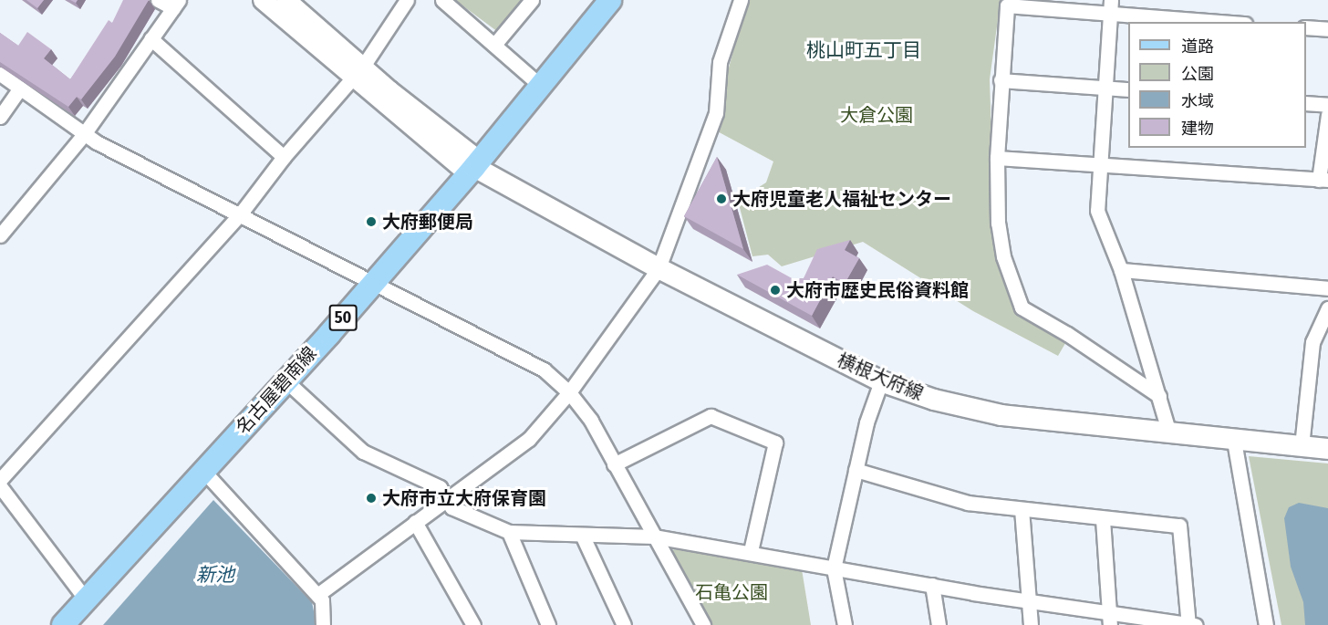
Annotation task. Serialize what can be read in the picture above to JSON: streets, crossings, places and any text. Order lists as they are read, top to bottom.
{
  "streets": {
    "main road": ["50", "横根大府線", "名古屋碧南線"]
  },
  "crossings": [
    ["横根大府線", "名古屋碧南線"]
  ],
  "districts": ["桃山町五丁目"],
  "water": ["新池"],
  "parks": ["大倉公園", "石亀公園"],
  "places": [
    "大府児童老人福祉センター",
    "大府郵便局",
    "大府市歴史民俗資料館",
    "大府市立大府保育園"
  ],
  "legend": [
    "道路",
    "公園",
    "水域",
    "建物"
  ]
}
